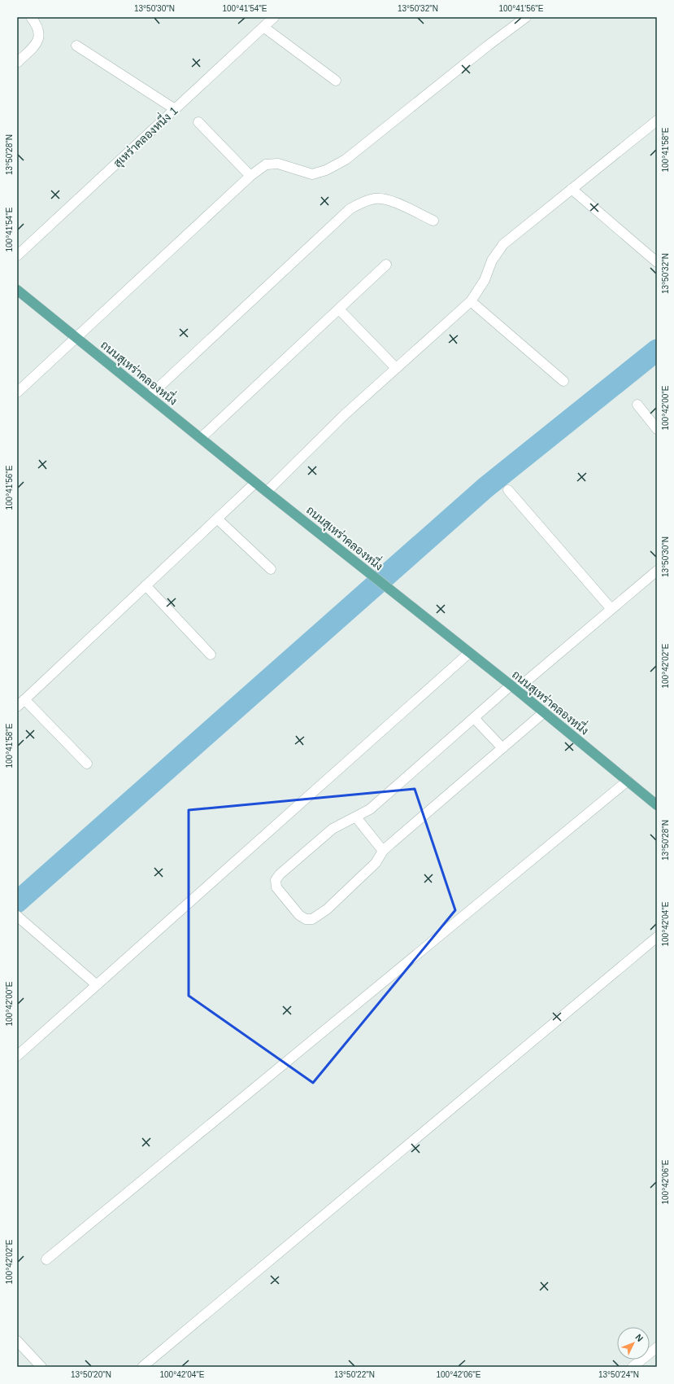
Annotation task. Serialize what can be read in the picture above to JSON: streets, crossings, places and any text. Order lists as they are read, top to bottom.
{
  "streets": {
    "main road": ["ถนนสุเหร่าคลองหนึ่ง"],
    "street": ["สุเหร่าคลองหนึ่ง 1"]
  },
  "north": "top right",
  "coordinates": [
    "13°50'30\"N",
    "100°41'54\"E",
    "13°50'32\"N",
    "100°41'56\"E",
    "100°41'58\"E",
    "13°50'28\"N",
    "100°42'00\"E",
    "100°42'02\"E",
    "100°42'04\"E",
    "100°42'06\"E",
    "13°50'20\"N",
    "13°50'22\"N",
    "13°50'24\"N"
  ]
}
